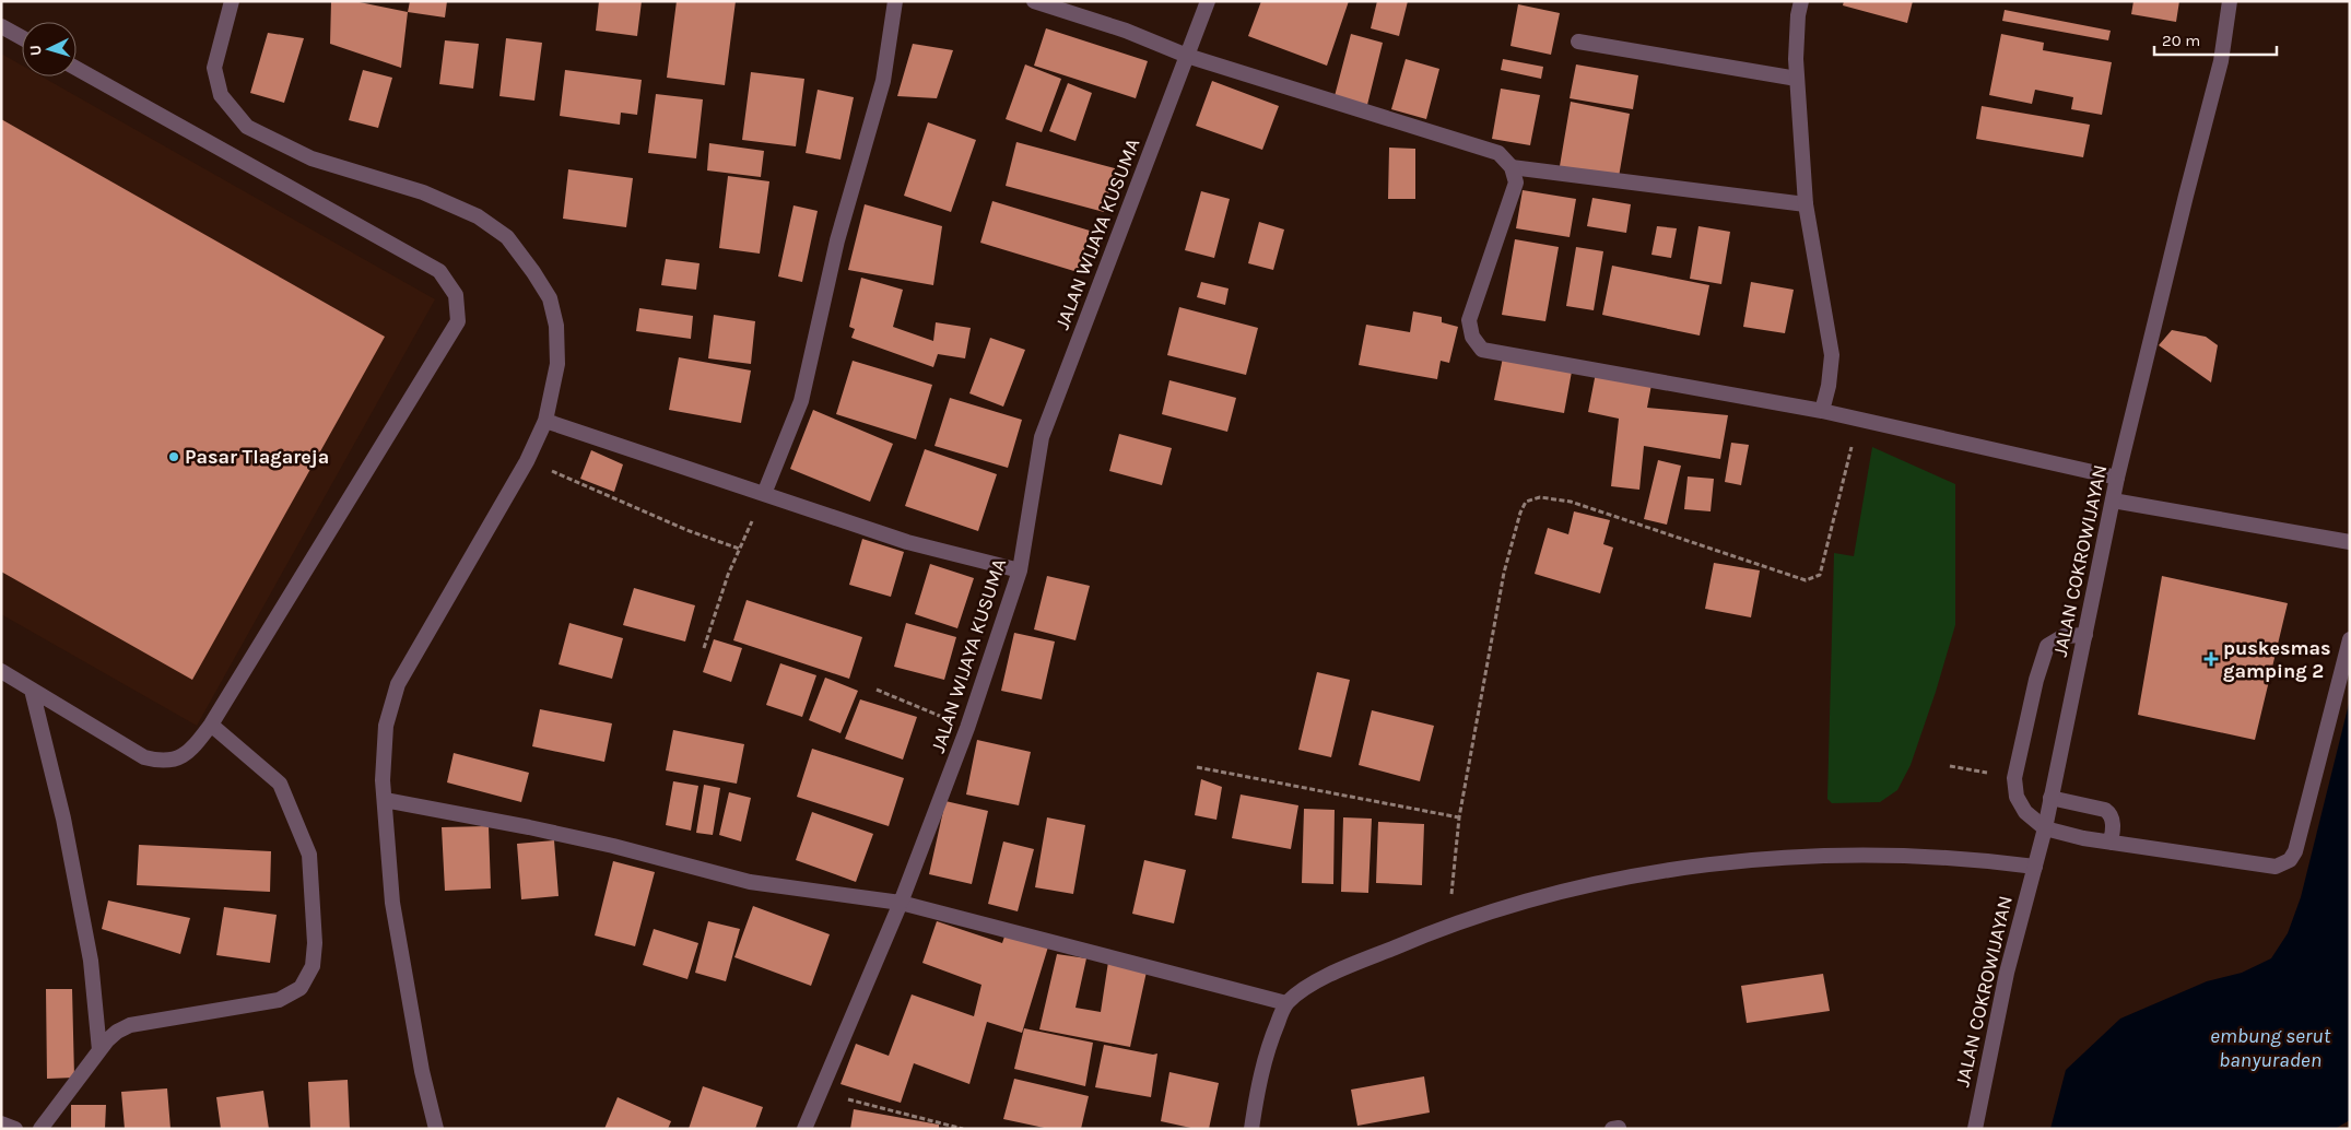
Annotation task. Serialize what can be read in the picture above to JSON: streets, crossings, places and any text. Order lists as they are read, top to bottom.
{
  "streets": {
    "street": ["JALAN WIJAYA KUSUMA", "JALAN COKROWIJAYAN"]
  },
  "water": ["embung serut banyuraden"],
  "places": {
    "other": ["Pasar Tlagareja"],
    "health": ["puskesmas gamping 2"]
  },
  "scale_bar": "20 m",
  "north": "left"
}
